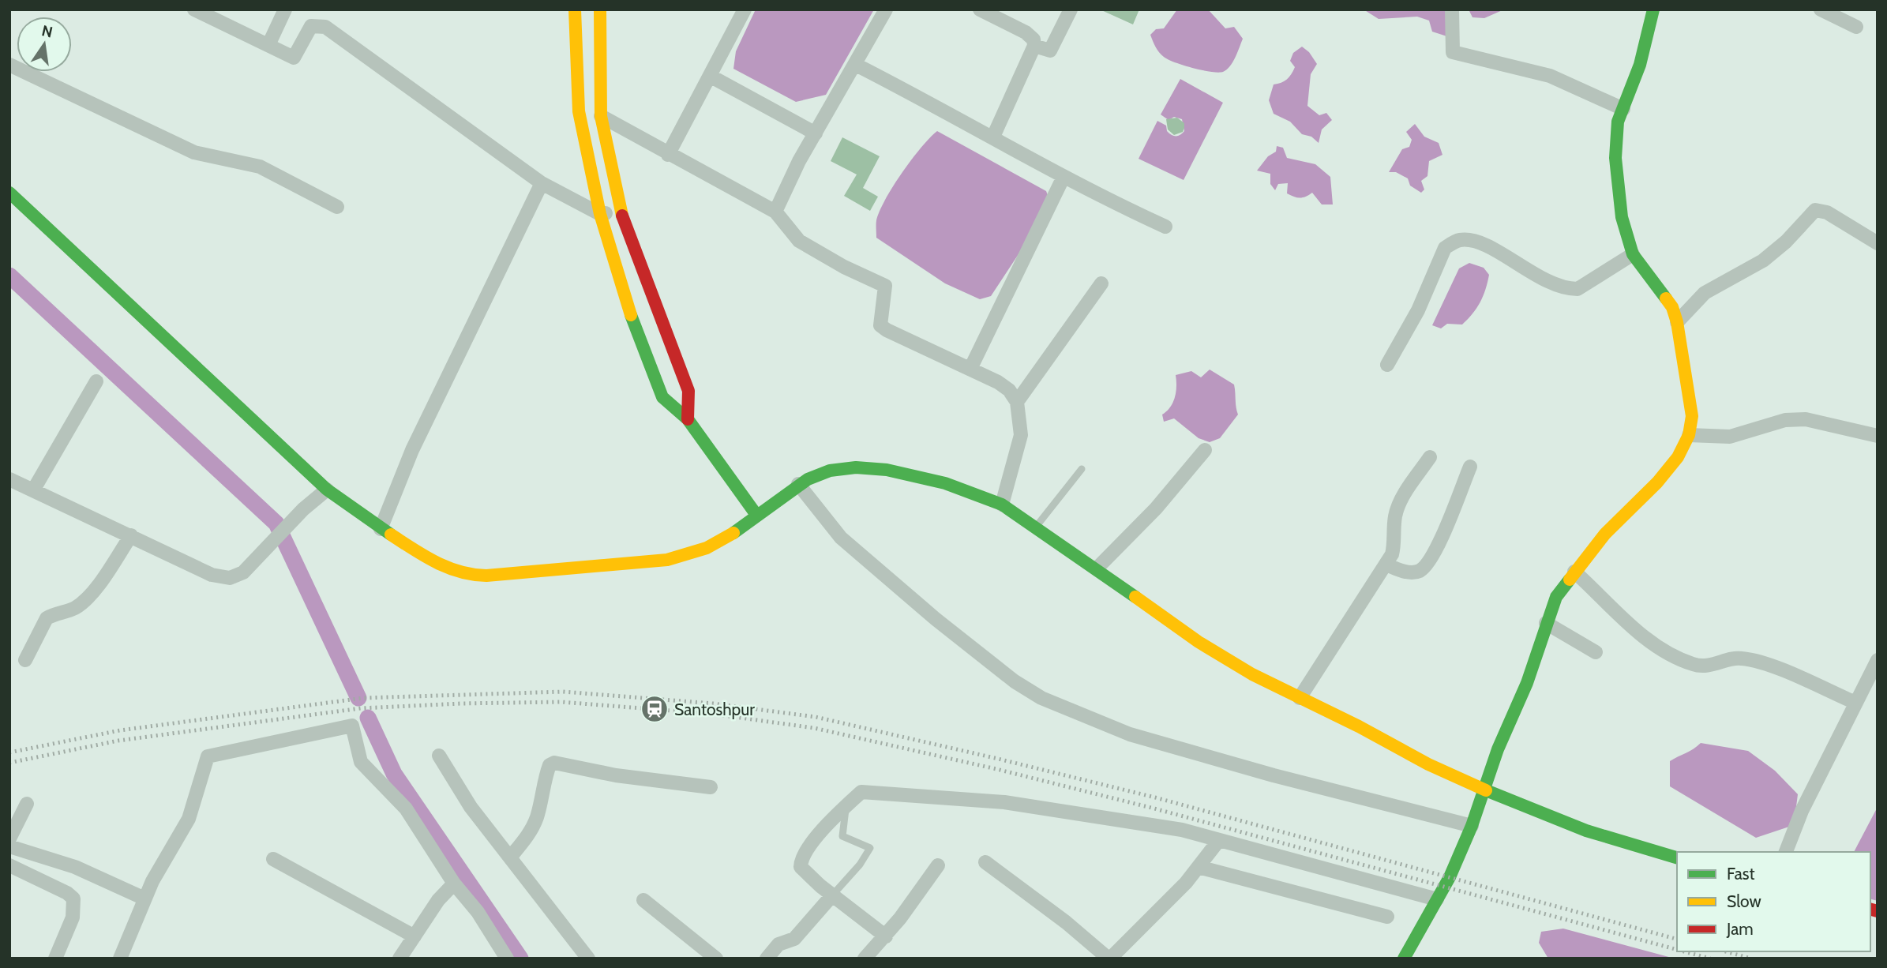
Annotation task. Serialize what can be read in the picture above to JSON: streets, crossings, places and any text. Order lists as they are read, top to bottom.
{
  "places": {
    "station": ["Santoshpur"]
  },
  "legend": ["Fast", "Slow", "Jam"],
  "north": "top"
}
